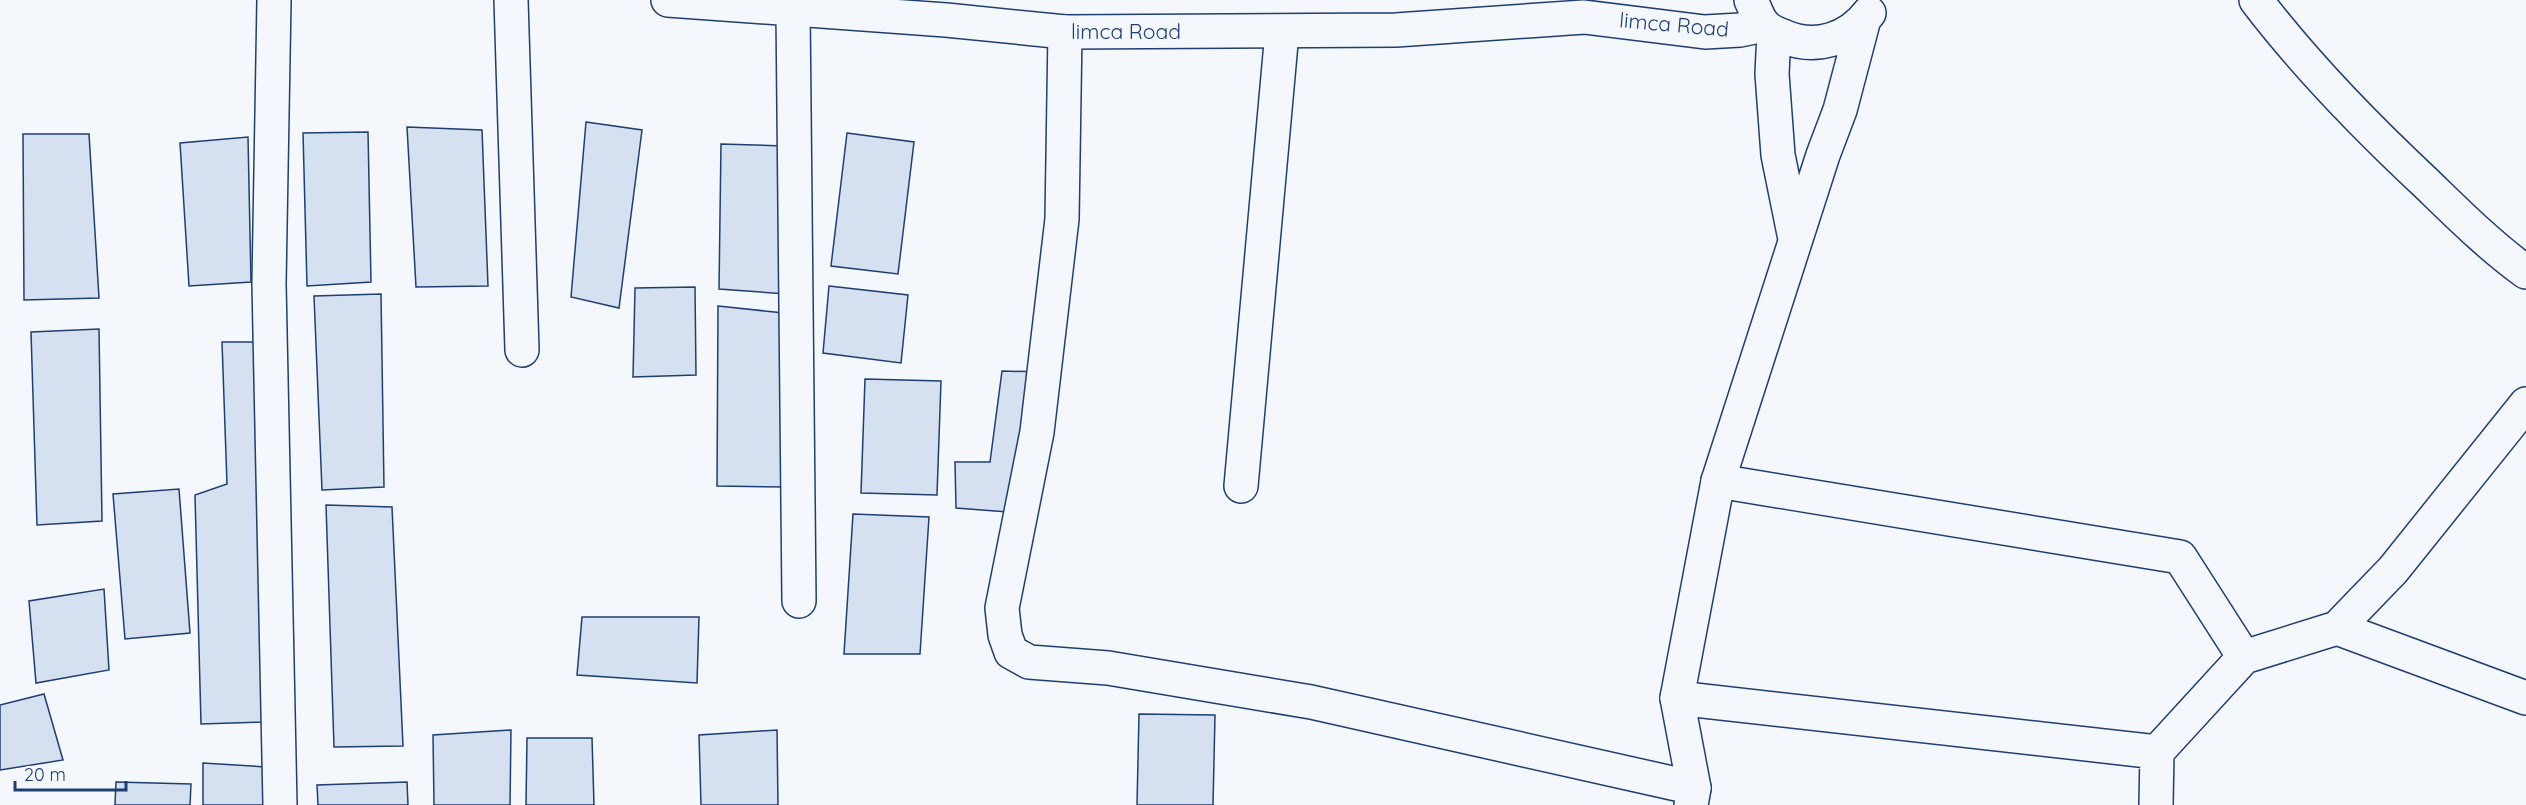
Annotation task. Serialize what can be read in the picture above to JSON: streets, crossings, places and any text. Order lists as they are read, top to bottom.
{
  "streets": {
    "street": ["limca Road"]
  },
  "scale_bar": "20 m"
}
